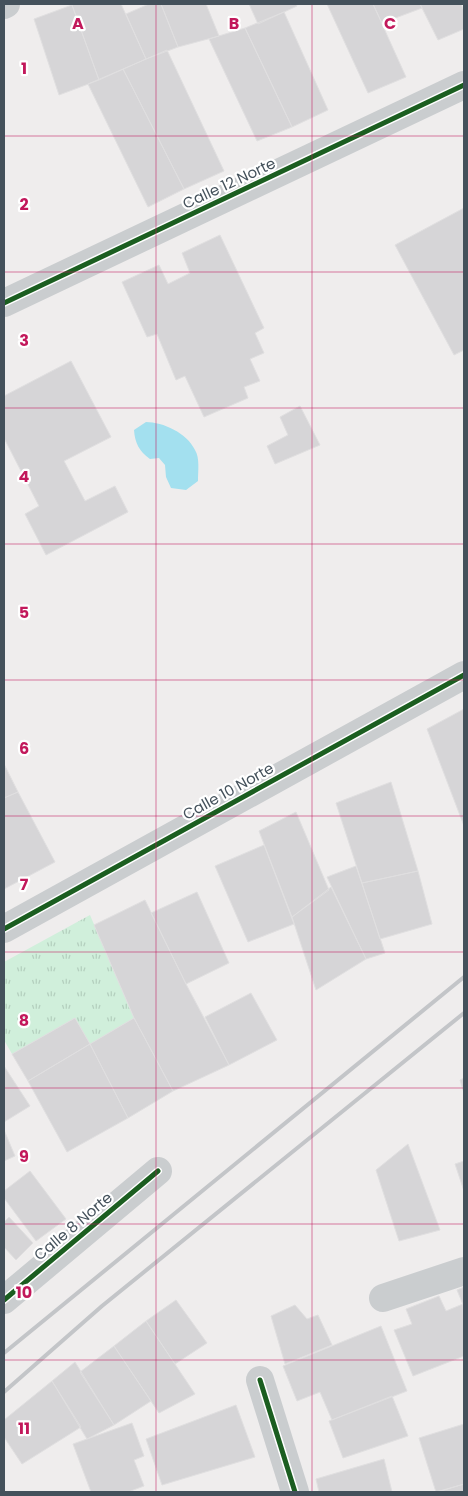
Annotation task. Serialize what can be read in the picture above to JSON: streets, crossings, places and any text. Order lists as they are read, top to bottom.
{
  "streets": {
    "street": ["Calle 12 Norte", "Calle 10 Norte", "Calle 8 Norte"]
  },
  "grid": {
    "columns": ["A", "B", "C"],
    "rows": [
      "1",
      "2",
      "3",
      "4",
      "5",
      "6",
      "7",
      "8",
      "9",
      "10",
      "11"
    ]
  }
}
